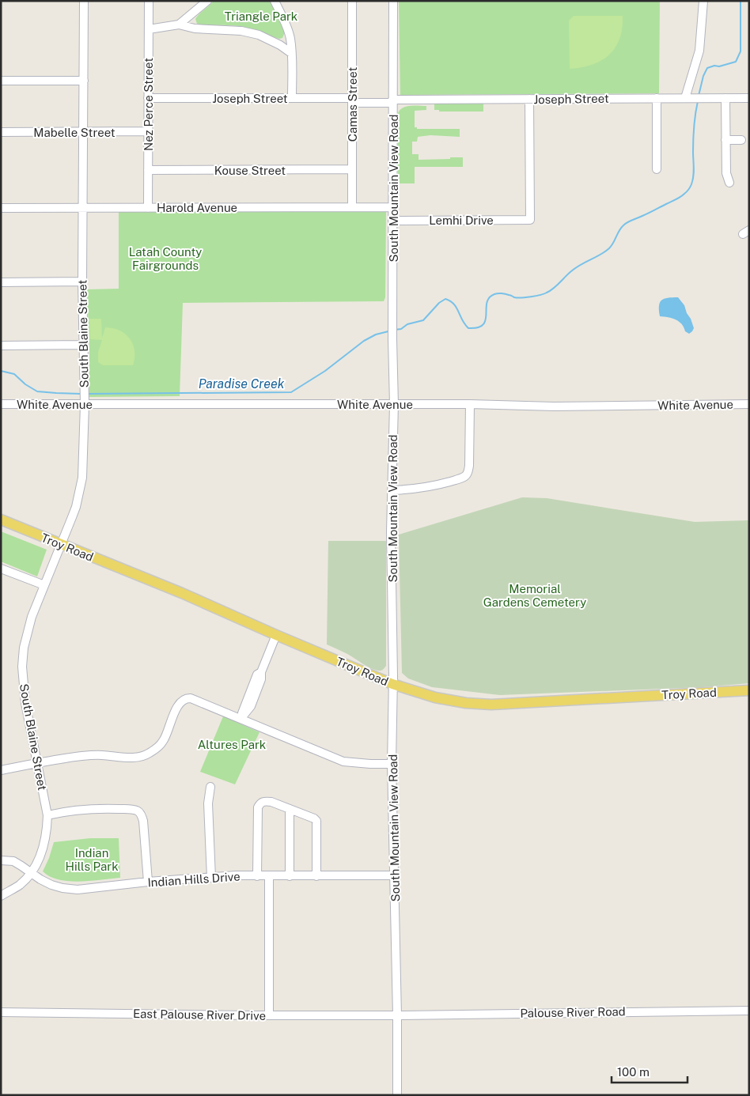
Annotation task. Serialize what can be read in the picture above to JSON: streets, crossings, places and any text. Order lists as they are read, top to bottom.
{
  "streets": {
    "main road": ["Troy Road"],
    "street": [
      "Joseph Street",
      "Nez Perce Street",
      "Camas Street",
      "Mabelle Street",
      "Kouse Street",
      "South Mountain View Road",
      "Harold Avenue",
      "Lemhi Drive",
      "South Blaine Street",
      "White Avenue",
      "Indian Hills Drive",
      "Palouse River Road",
      "East Palouse River Drive"
    ]
  },
  "crossings": [
    ["Joseph Street", "Nez Perce Street"],
    ["Joseph Street", "Camas Street"],
    ["Joseph Street", "South Mountain View Road"],
    ["Joseph Street", "Lemhi Drive"],
    ["Nez Perce Street", "Mabelle Street"],
    ["Nez Perce Street", "Kouse Street"],
    ["Nez Perce Street", "Harold Avenue"],
    ["Camas Street", "Kouse Street"],
    ["Camas Street", "Harold Avenue"],
    ["Mabelle Street", "South Blaine Street"],
    ["South Mountain View Road", "Harold Avenue"],
    ["South Mountain View Road", "Lemhi Drive"],
    ["South Mountain View Road", "White Avenue"],
    ["South Mountain View Road", "Troy Road"],
    ["South Mountain View Road", "Indian Hills Drive"],
    ["South Mountain View Road", "Palouse River Road"],
    ["South Mountain View Road", "East Palouse River Drive"],
    ["Harold Avenue", "South Blaine Street"],
    ["South Blaine Street", "White Avenue"],
    ["South Blaine Street", "Troy Road"],
    ["South Blaine Street", "Indian Hills Drive"],
    ["Palouse River Road", "East Palouse River Drive"]
  ],
  "water": ["Paradise Creek"],
  "parks": [
    "Triangle Park",
    "Latah County Fairgrounds",
    "Memorial Gardens Cemetery",
    "Altures Park",
    "Indian Hills Park"
  ],
  "scale_bar": "100 m"
}
